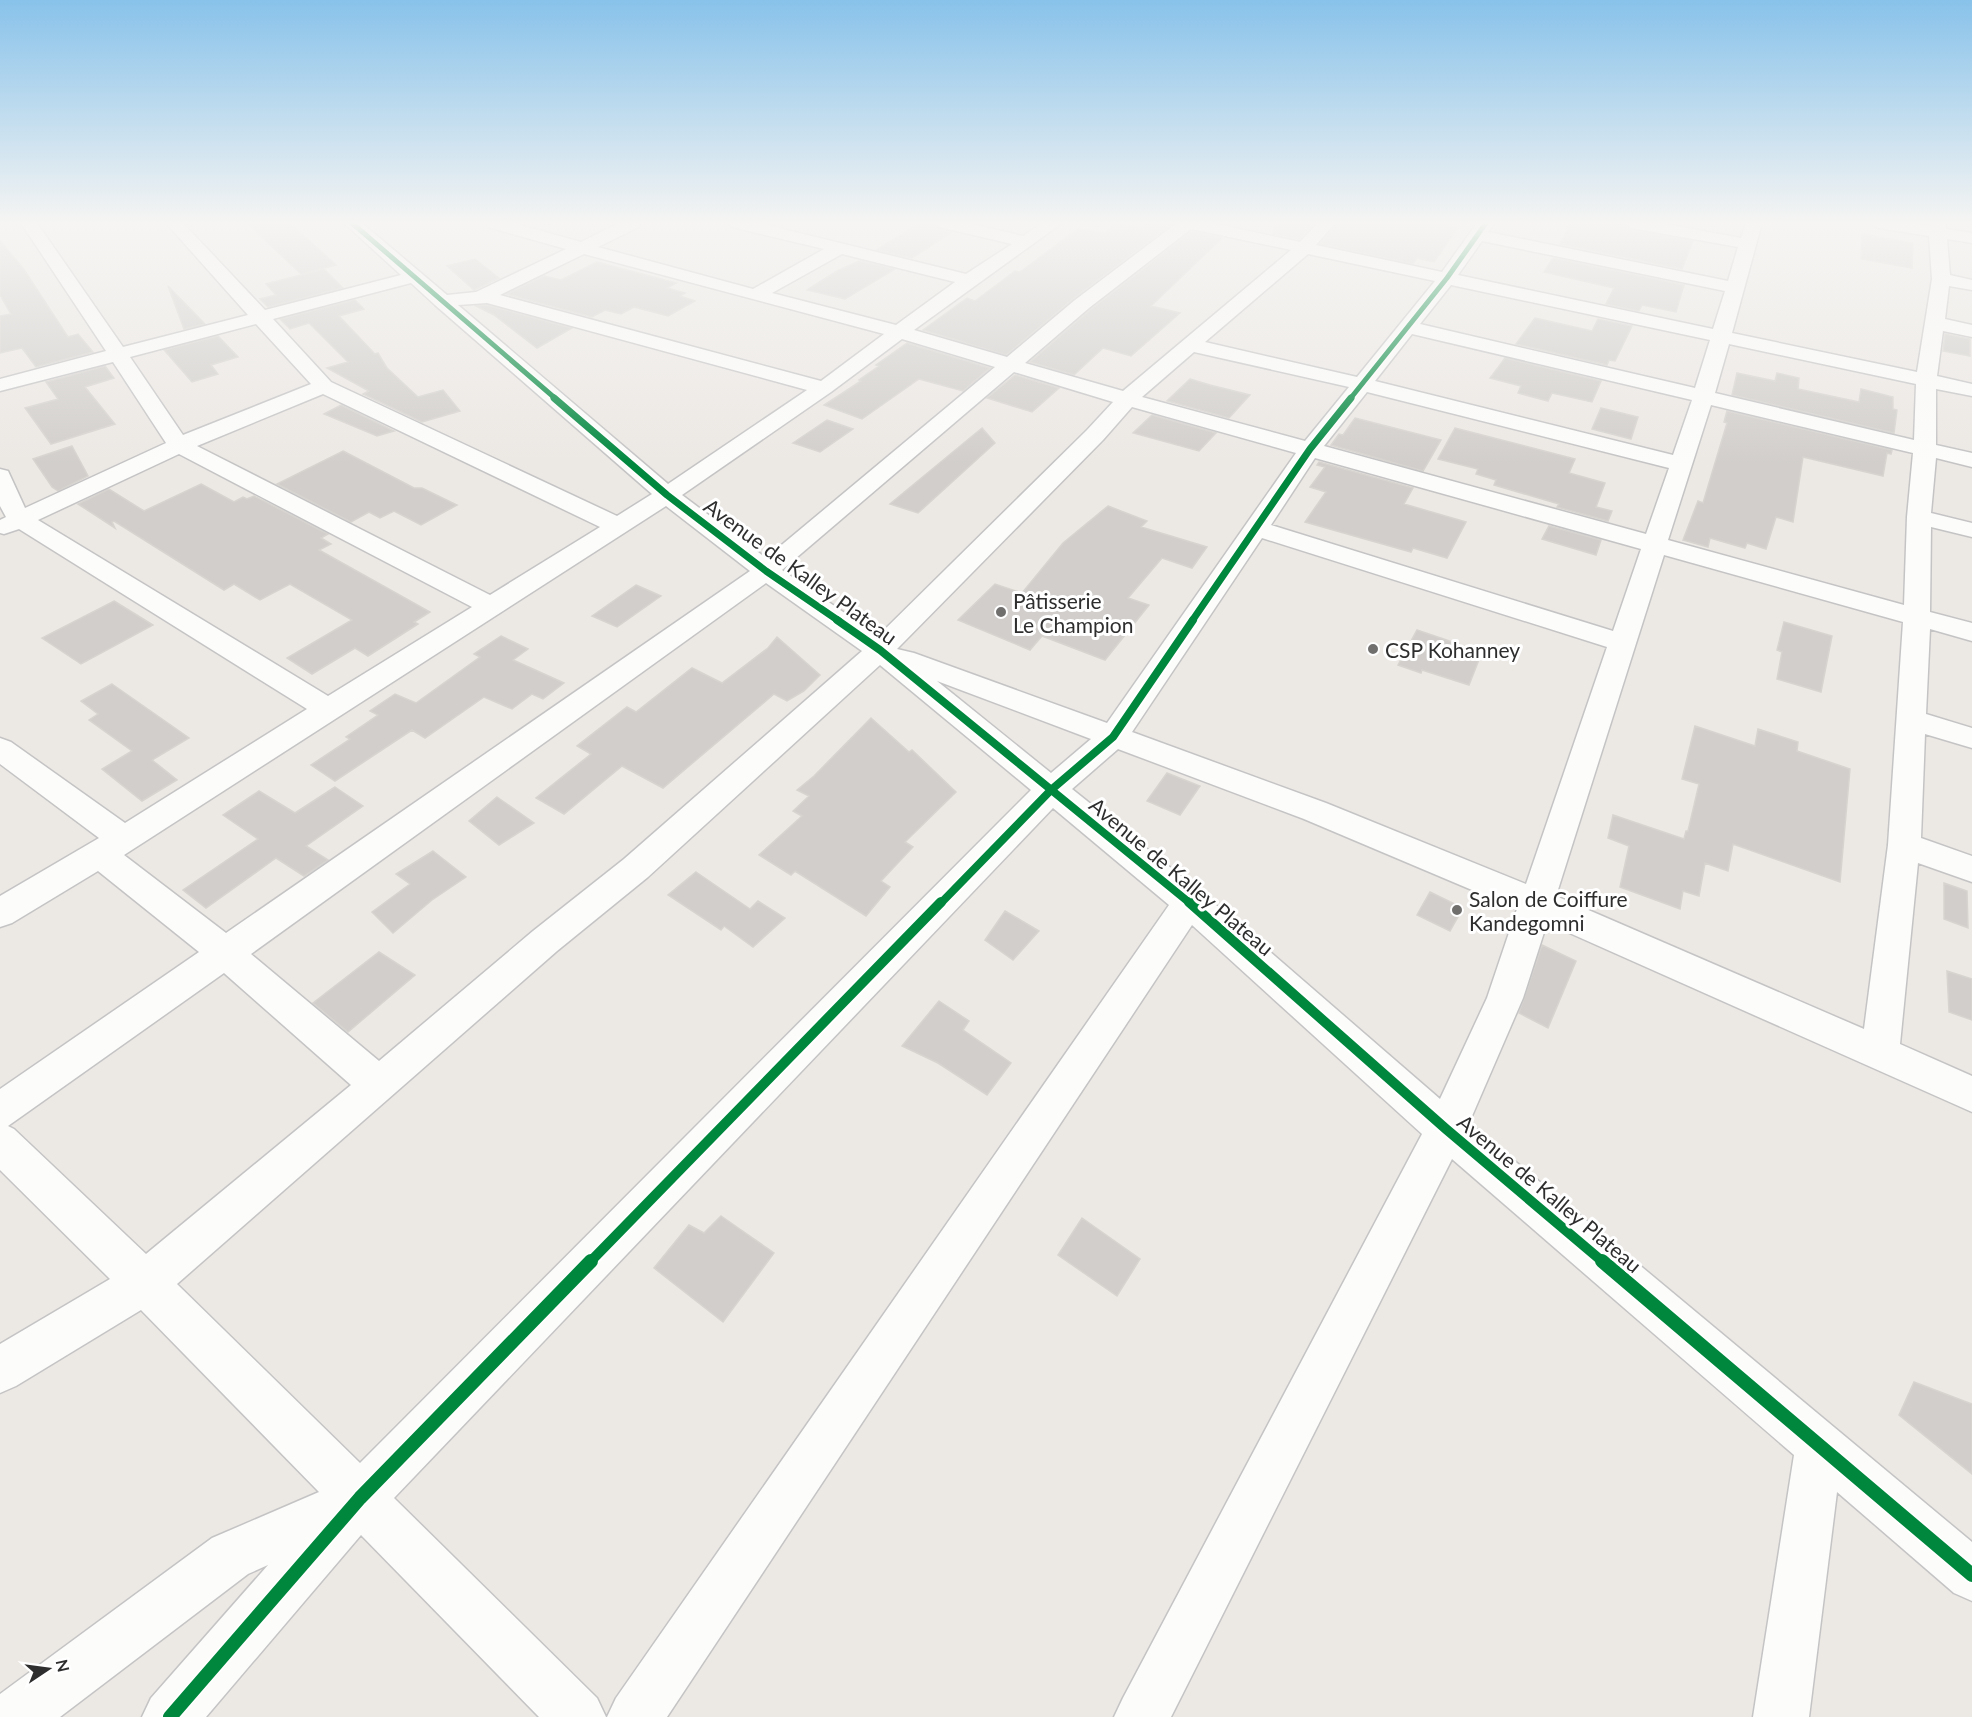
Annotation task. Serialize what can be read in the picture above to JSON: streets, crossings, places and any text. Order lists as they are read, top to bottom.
{
  "streets": {
    "street": ["Avenue de Kalley Plateau"]
  },
  "places": ["Pâtisserie Le Champion", "CSP Kohanney", "Salon de Coiffure Kandegomni"],
  "north": "right"
}
